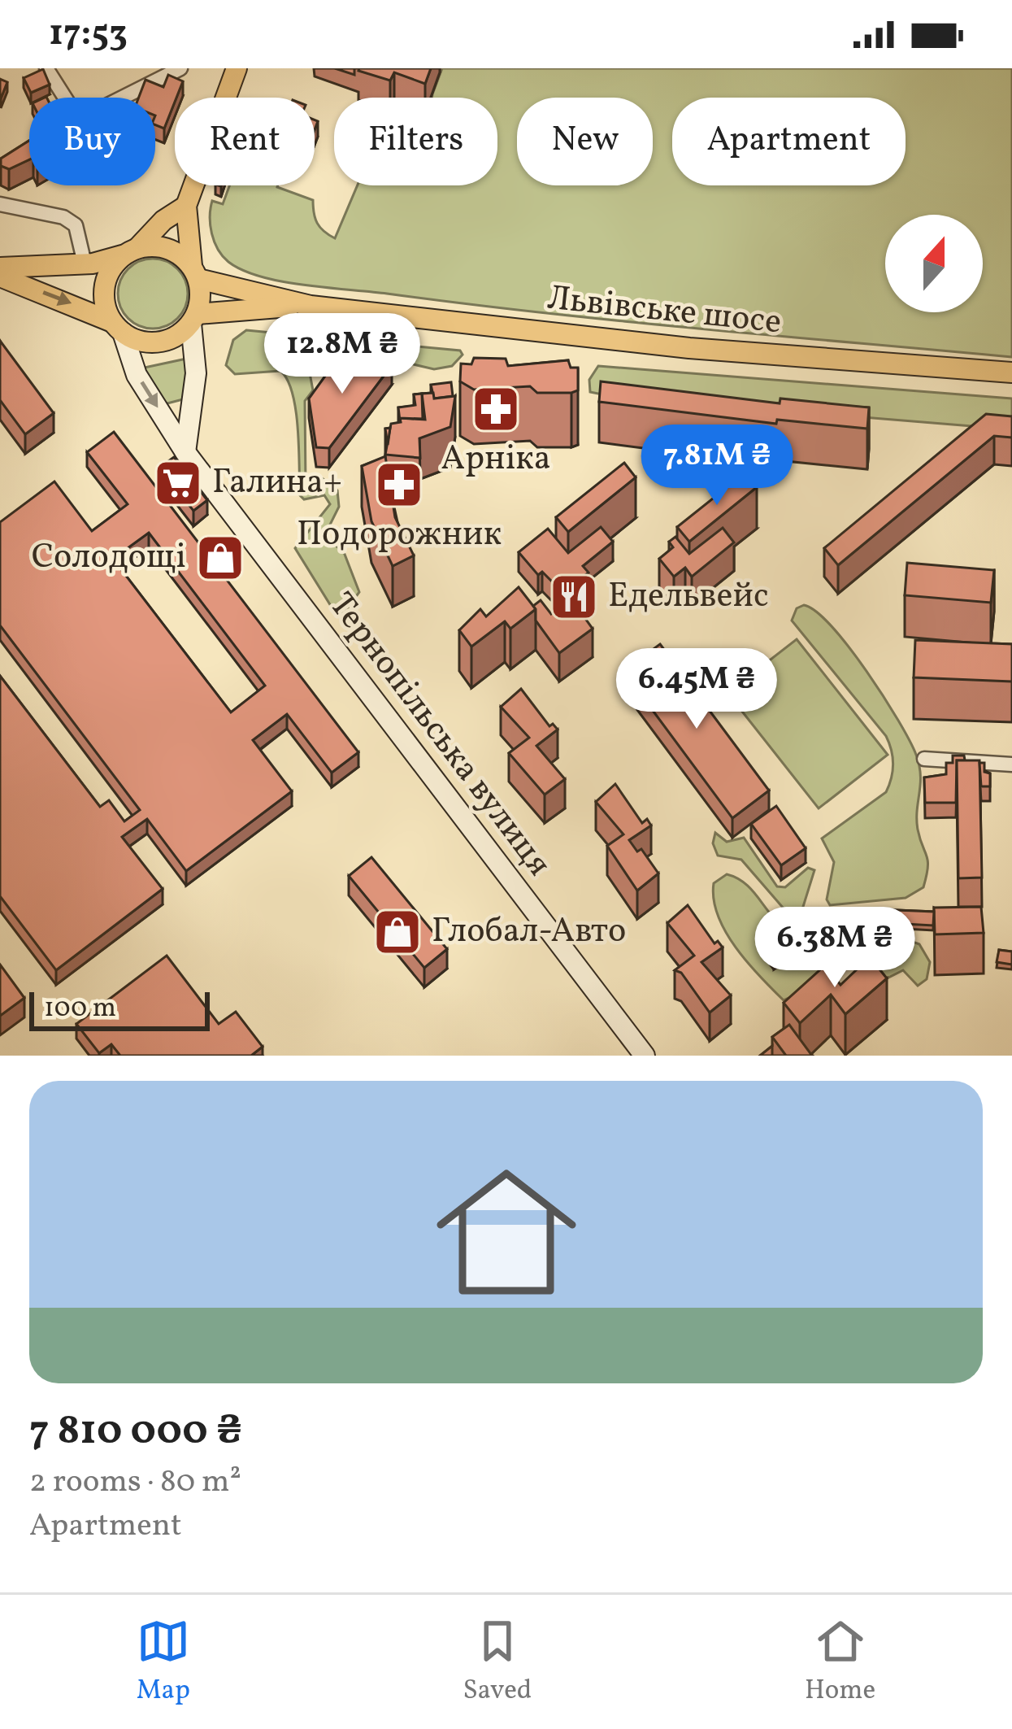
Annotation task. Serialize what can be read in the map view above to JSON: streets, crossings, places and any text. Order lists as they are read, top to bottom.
{
  "streets": {
    "main road": ["Львівське шосе", "Тернопільська вулиця"]
  },
  "crossings": [
    ["Львівське шосе", "Тернопільська вулиця"]
  ],
  "places": {
    "pharmacy": ["Арніка", "Подорожник"],
    "supermarket": ["Галина+"],
    "shop": ["Солодощі", "Глобал-Авто"],
    "restaurant": ["Едельвейс"]
  },
  "scale_bar": "100 m",
  "north": "top",
  "page": {
    "status": "17:53",
    "chip": [
      "Buy",
      "Rent",
      "Filters",
      "New",
      "Apartment"
    ],
    "price": [
      "12.8M ₴",
      "7.81M ₴",
      "6.45M ₴",
      "6.38M ₴"
    ],
    "scale": "100 m",
    "list": [
      {
        "name": "7 810 000 ₴",
        "note": "2 rooms · 80 m² · Apartment"
      }
    ],
    "tabs": ["Map", "Saved", "Home"]
  }
}
